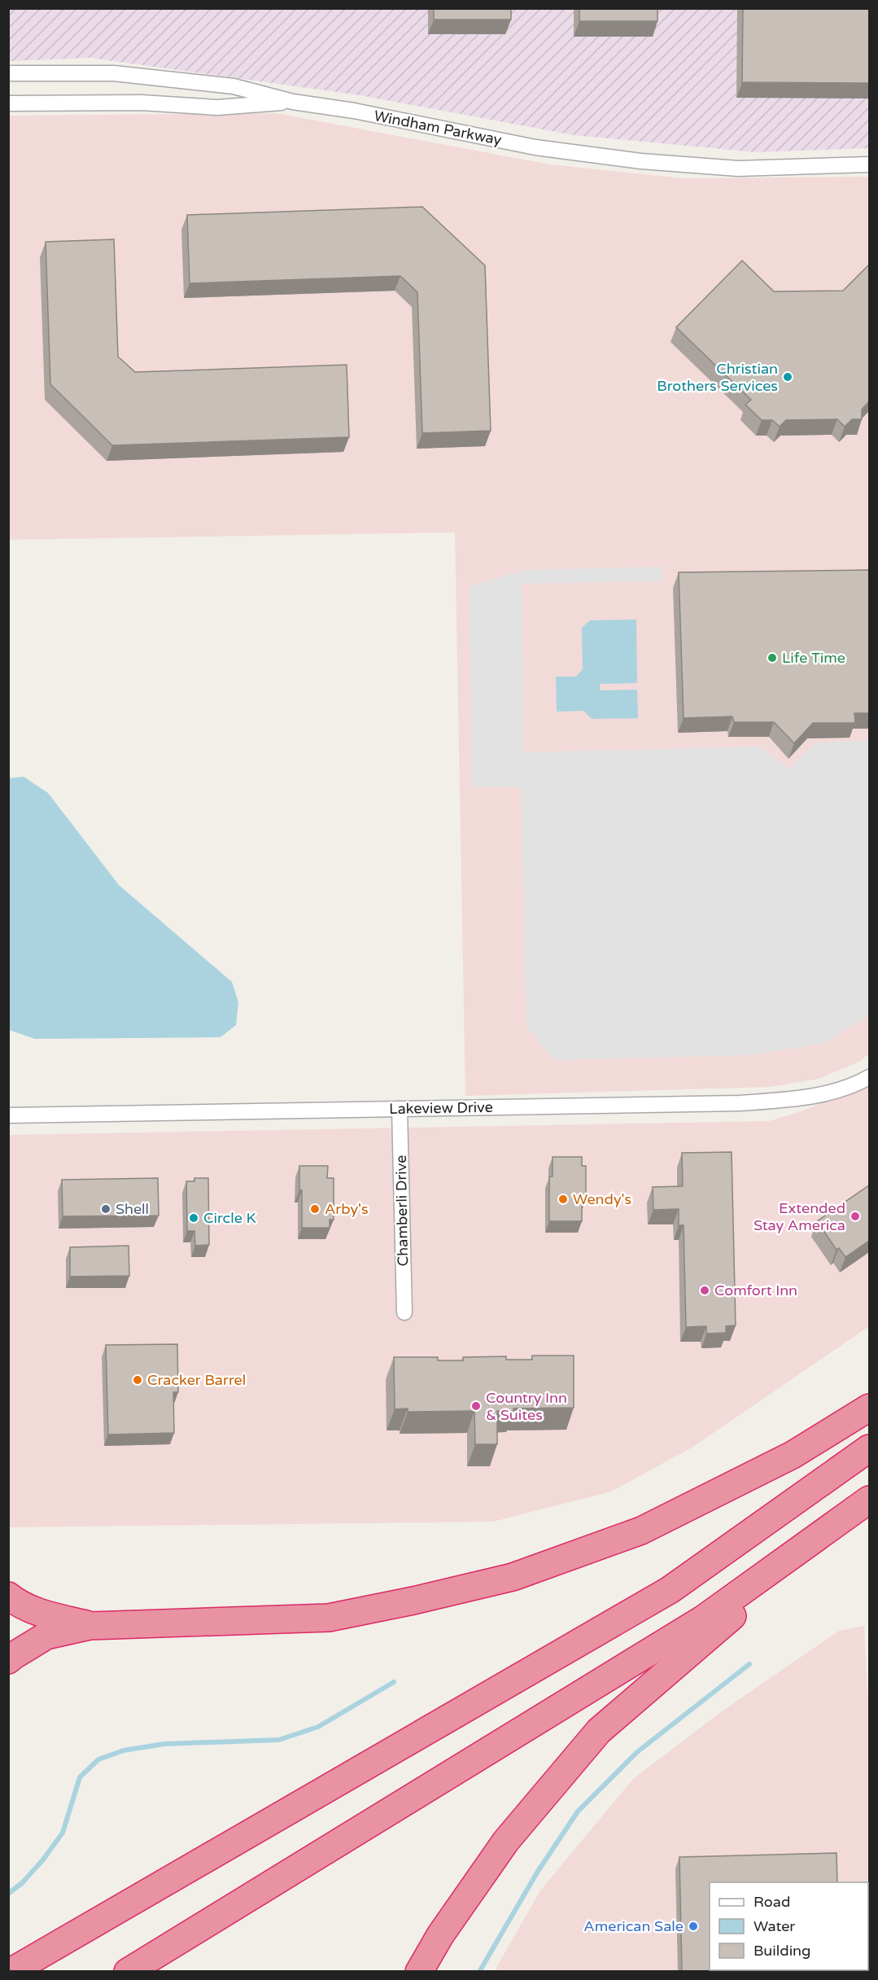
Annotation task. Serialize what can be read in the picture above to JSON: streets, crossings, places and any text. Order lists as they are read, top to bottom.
{
  "streets": {
    "street": ["Windham Parkway", "Lakeview Drive", "Chamberli Drive"]
  },
  "crossings": [
    ["Lakeview Drive", "Chamberli Drive"]
  ],
  "places": [
    "Christian Brothers Services",
    "Life Time",
    "Wendy's",
    "Shell",
    "Arby's",
    "Extended Stay America",
    "Circle K",
    "Comfort Inn",
    "Cracker Barrel",
    "Country Inn & Suites",
    "American Sale"
  ],
  "legend": ["Road", "Water", "Building"]
}
